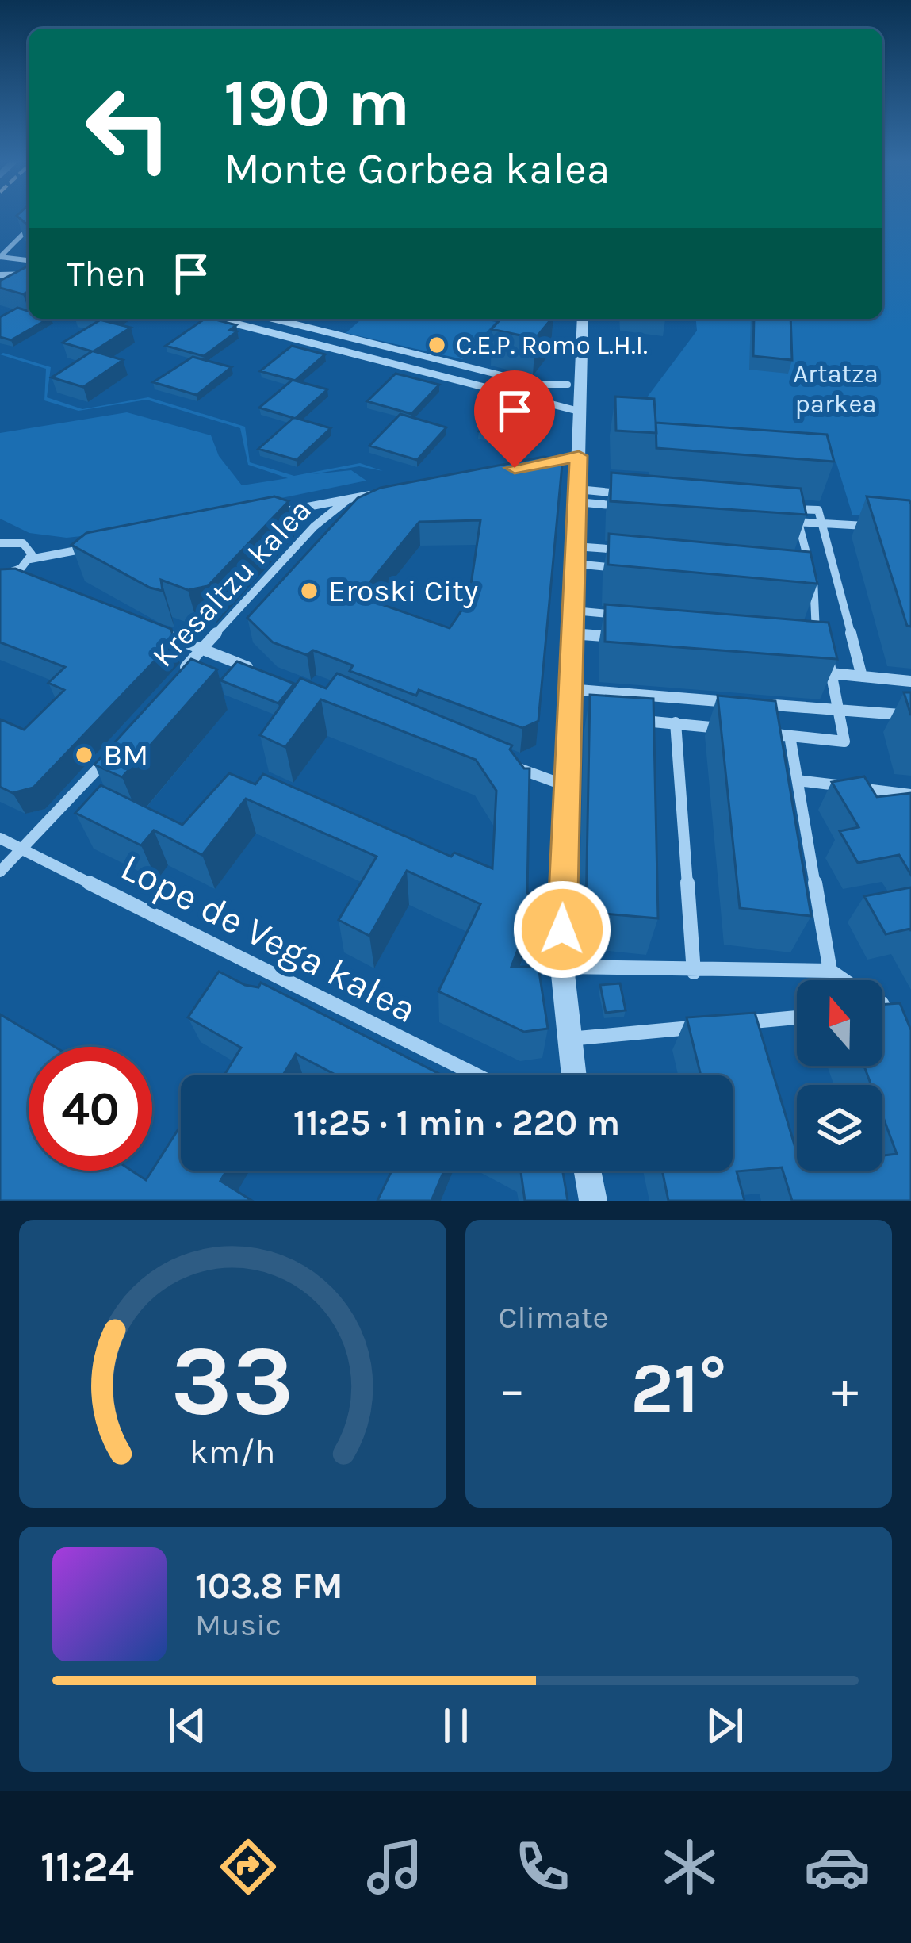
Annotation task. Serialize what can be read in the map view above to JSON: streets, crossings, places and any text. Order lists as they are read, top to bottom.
{
  "streets": {
    "street": ["Kresaltzu kalea", "Lope de Vega kalea"]
  },
  "parks": ["Artatza parkea"],
  "places": ["C.E.P. Romo L.H.I.", "Eroski City", "BM"],
  "north": "top",
  "page": {
    "turn": ["190 m", "Monte Gorbea kalea"],
    "then": "Then",
    "limit": "40",
    "trip": "11:25 · 1 min · 220 m",
    "tile": "Climate",
    "heat": ["−", "21°", "+"],
    "song": ["103.8 FM", "Music"],
    "tabs": "11:24",
    "gauge": ["33", "km/h"]
  }
}
